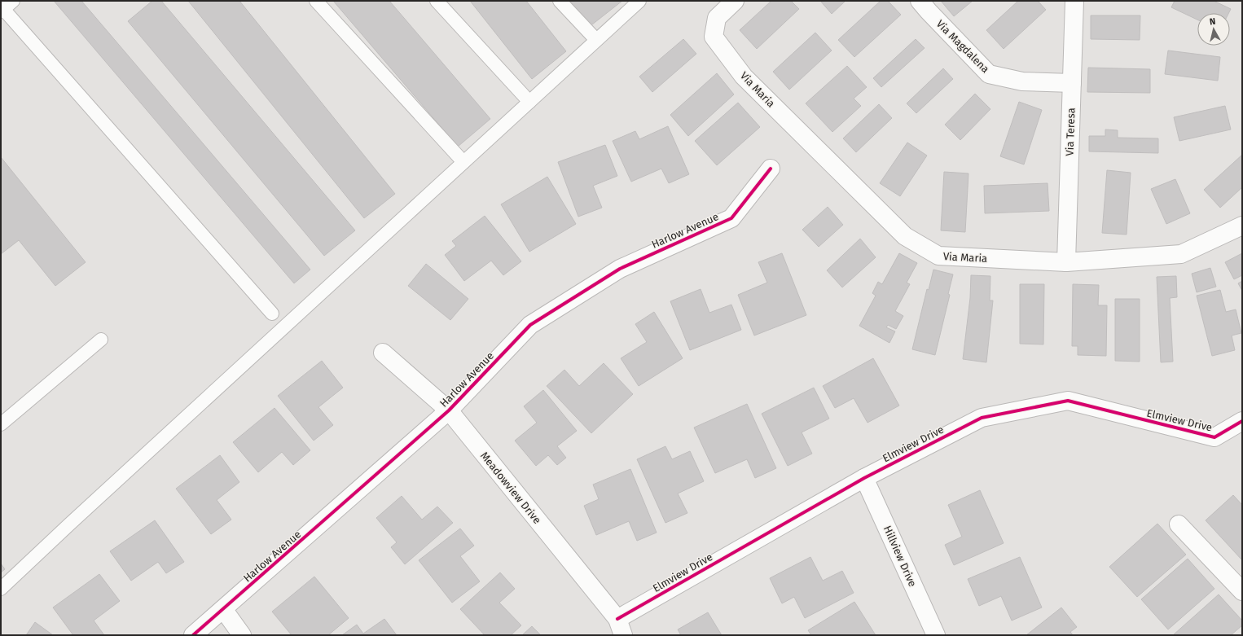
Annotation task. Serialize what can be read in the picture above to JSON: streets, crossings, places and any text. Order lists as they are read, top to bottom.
{
  "streets": {
    "street": [
      "Via Magdalena",
      "Via Maria",
      "Via Teresa",
      "Harlow Avenue",
      "Elmview Drive",
      "Meadowview Drive",
      "Hillview Drive"
    ]
  },
  "crossings": [
    ["Via Magdalena", "Via Teresa"],
    ["Via Maria", "Via Teresa"],
    ["Harlow Avenue", "Meadowview Drive"],
    ["Elmview Drive", "Meadowview Drive"],
    ["Elmview Drive", "Hillview Drive"]
  ],
  "north": "top"
}
